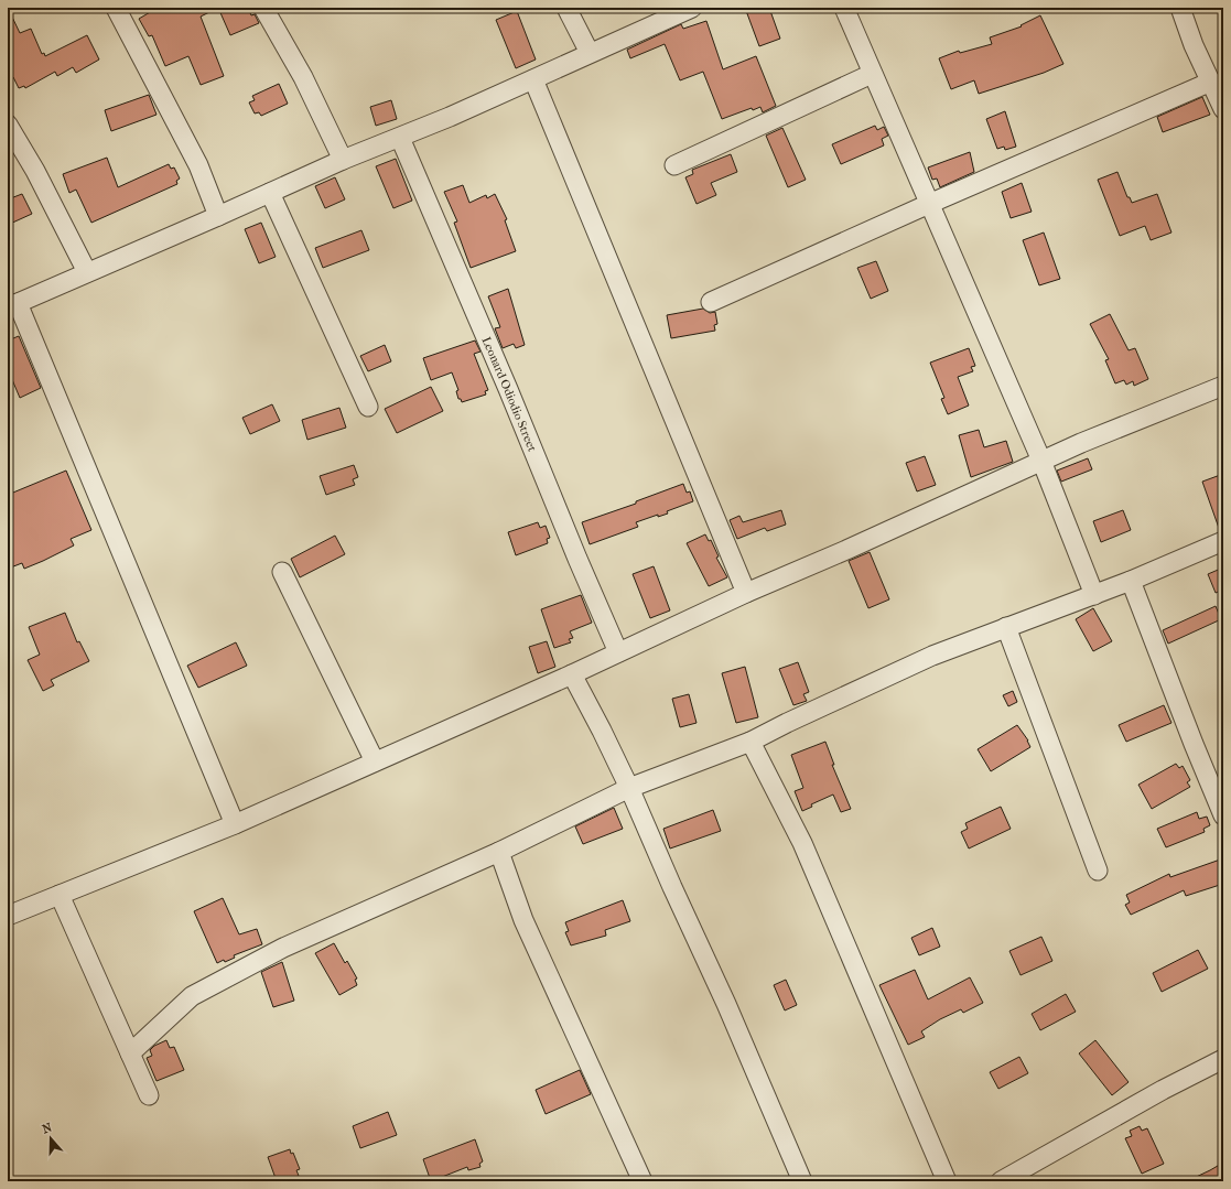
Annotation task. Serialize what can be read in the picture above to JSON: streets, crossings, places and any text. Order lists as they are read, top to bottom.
{
  "streets": {
    "street": ["Leonard Odiodio Street"]
  },
  "north": "top"
}
